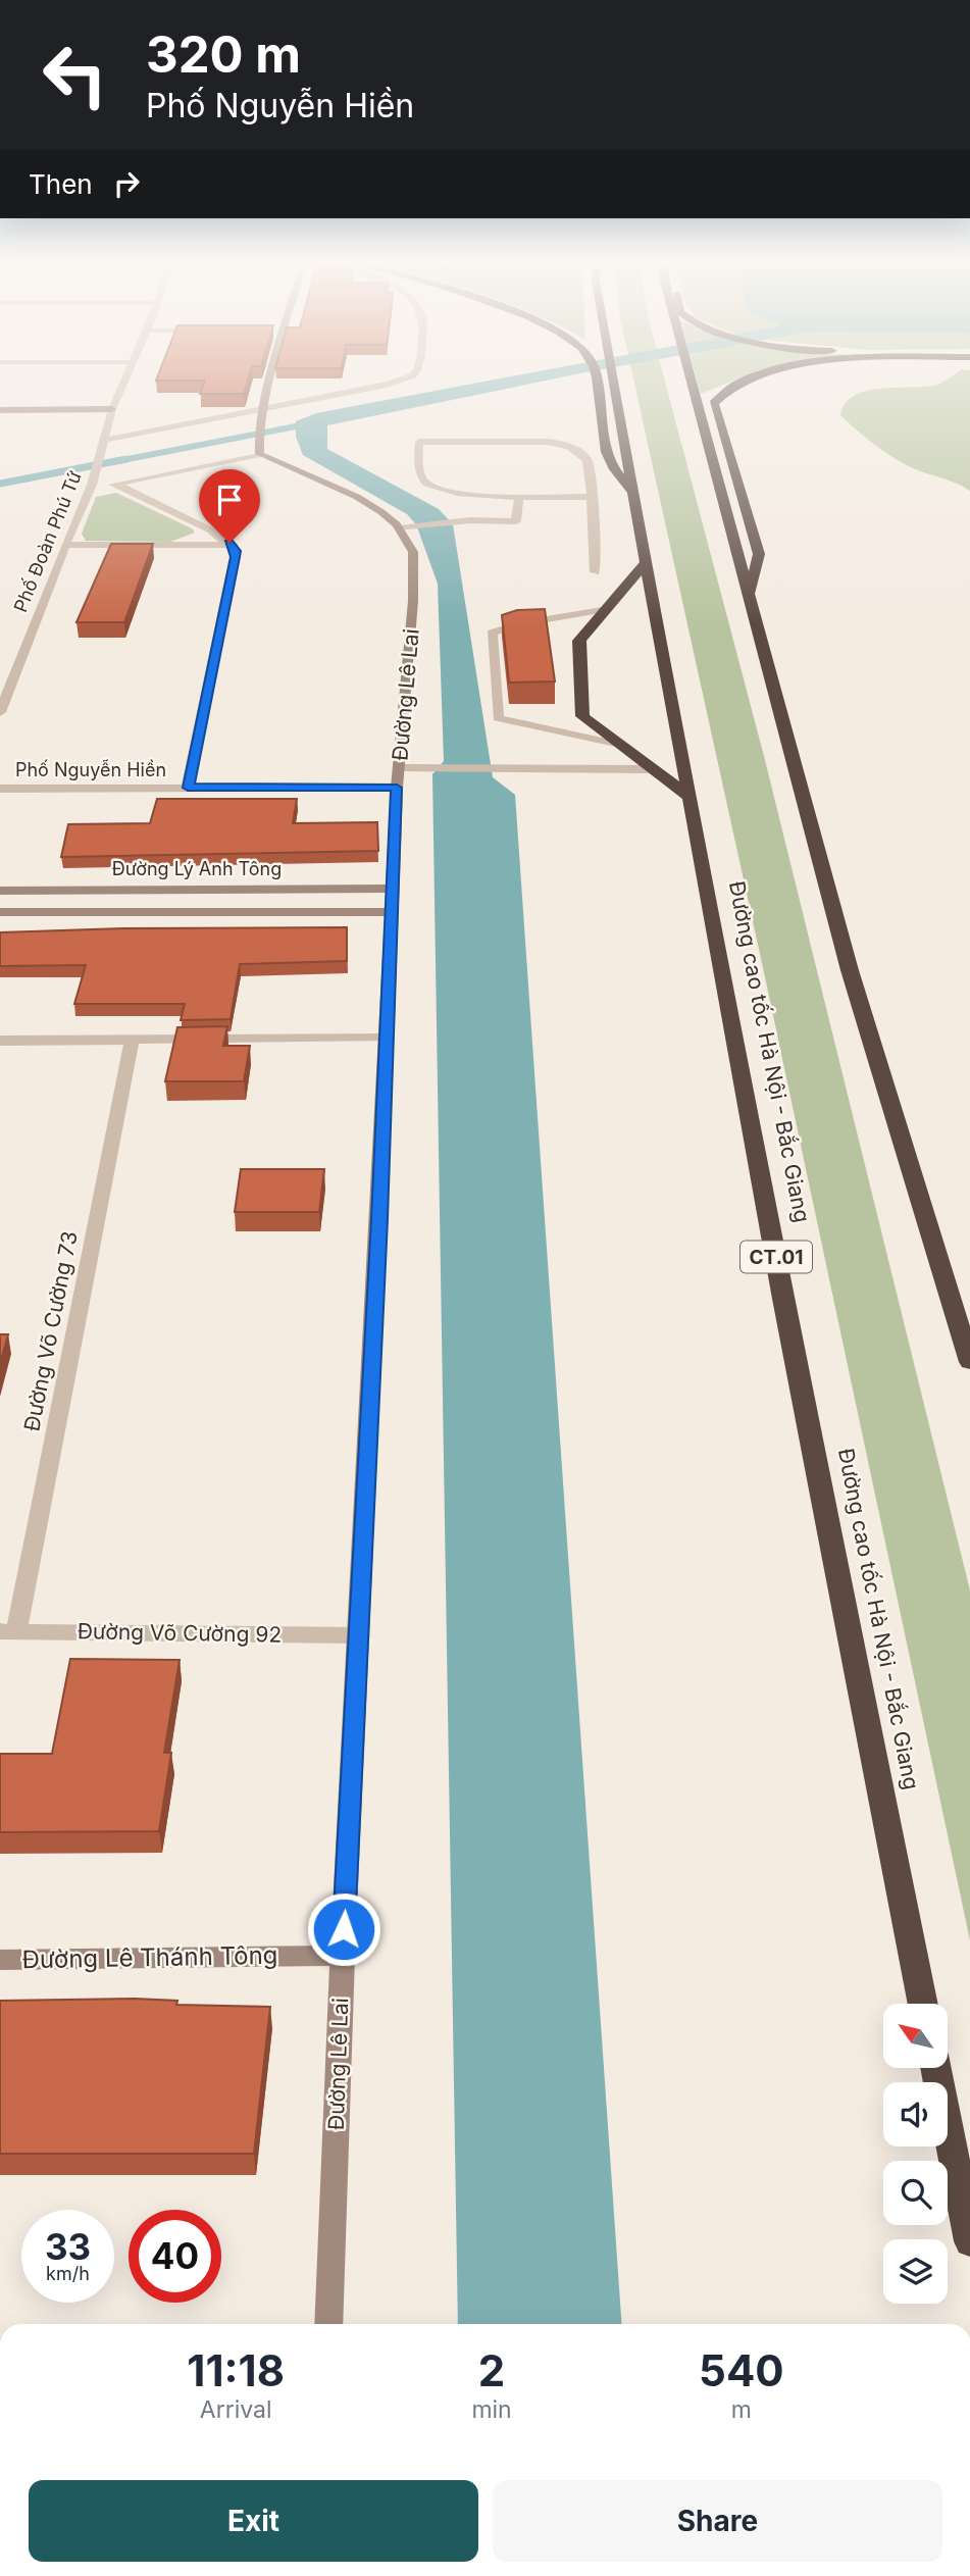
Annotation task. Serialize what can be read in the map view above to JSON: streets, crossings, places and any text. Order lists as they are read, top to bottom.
{
  "streets": {
    "highway": ["Đường cao tốc Hà Nội - Bắc Giang", "CT.01"],
    "street": [
      "Phố Đoàn Phú Tứ",
      "Đường Lê Lai",
      "Phố Nguyễn Hiền",
      "Đường Lý Anh Tông",
      "Đường Võ Cường 73",
      "Đường Võ Cường 92",
      "Đường Lê Thánh Tông"
    ]
  },
  "crossings": [
    ["Đường Lê Lai", "Phố Nguyễn Hiền"],
    ["Đường Lê Lai", "Đường Lý Anh Tông"],
    ["Đường Lê Lai", "Đường Võ Cường 92"],
    ["Đường Lê Lai", "Đường Lê Thánh Tông"],
    ["Đường Võ Cường 73", "Đường Võ Cường 92"]
  ],
  "north": "top left",
  "page": {
    "turn": ["320 m", "Phố Nguyễn Hiền"],
    "then": "Then",
    "speed": "33 km/h",
    "limit": "40",
    "eta": [
      "11:18",
      "Arrival",
      "2",
      "min",
      "540",
      "m"
    ],
    "buttons": ["Exit", "Share"]
  }
}
